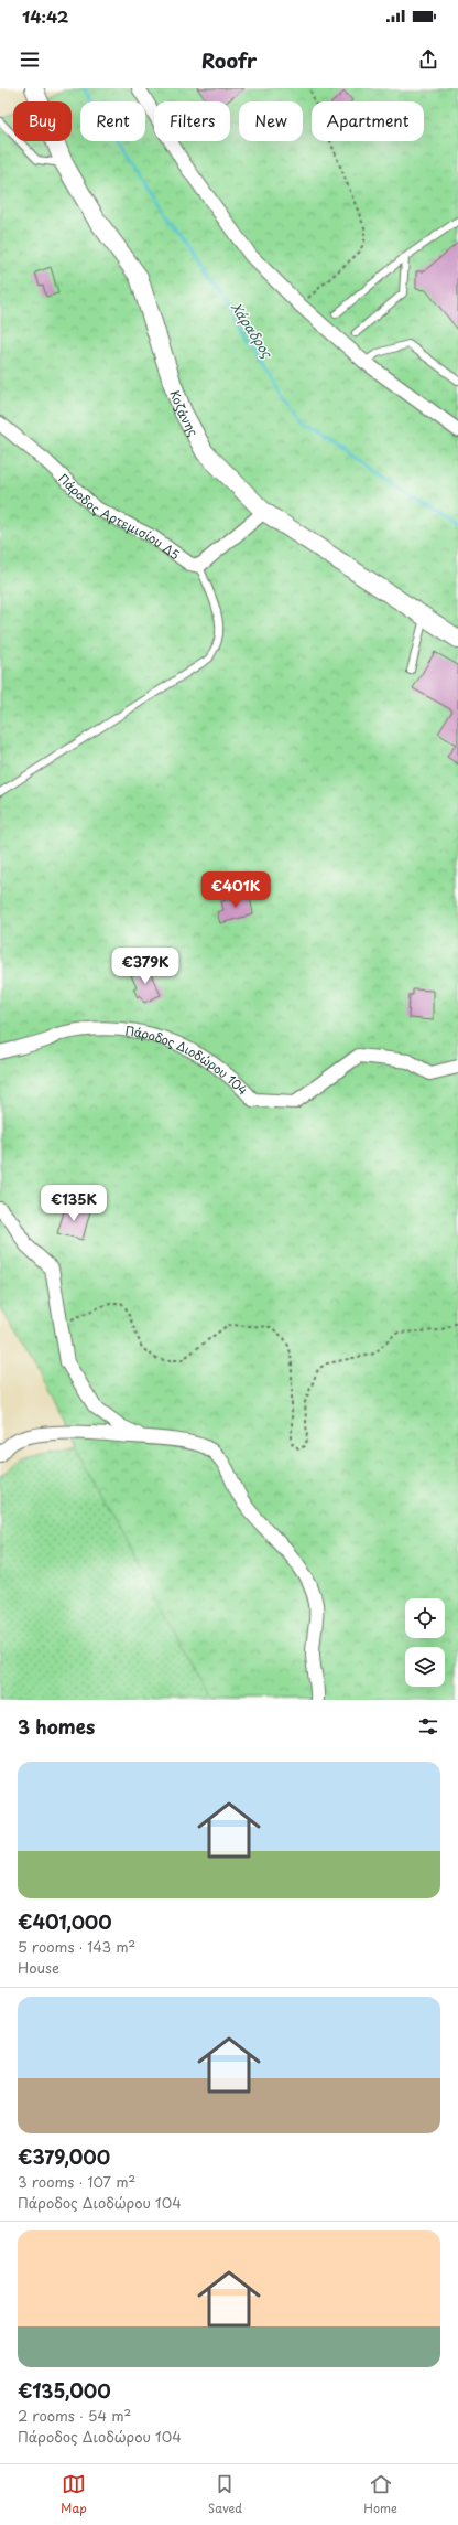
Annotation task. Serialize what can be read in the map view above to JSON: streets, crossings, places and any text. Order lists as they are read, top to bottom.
{
  "streets": {
    "street": ["Κοζάνης", "Πάροδος Αρτεμισίου Δ5", "Πάροδος Διοδώρου 104"]
  },
  "water": ["Χάραδρος"],
  "page": {
    "status": "14:42",
    "header": "Roofr",
    "chip": [
      "Buy",
      "Rent",
      "Filters",
      "New",
      "Apartment"
    ],
    "price": ["€401K", "€379K", "€135K"],
    "heading": "3 homes",
    "list": [
      {
        "name": "€401,000",
        "note": "5 rooms · 143 m² · House"
      },
      {
        "name": "€379,000",
        "note": "3 rooms · 107 m² · Πάροδος Διοδώρου 104"
      },
      {
        "name": "€135,000",
        "note": "2 rooms · 54 m² · Πάροδος Διοδώρου 104"
      }
    ],
    "tabs": ["Map", "Saved", "Home"]
  }
}
